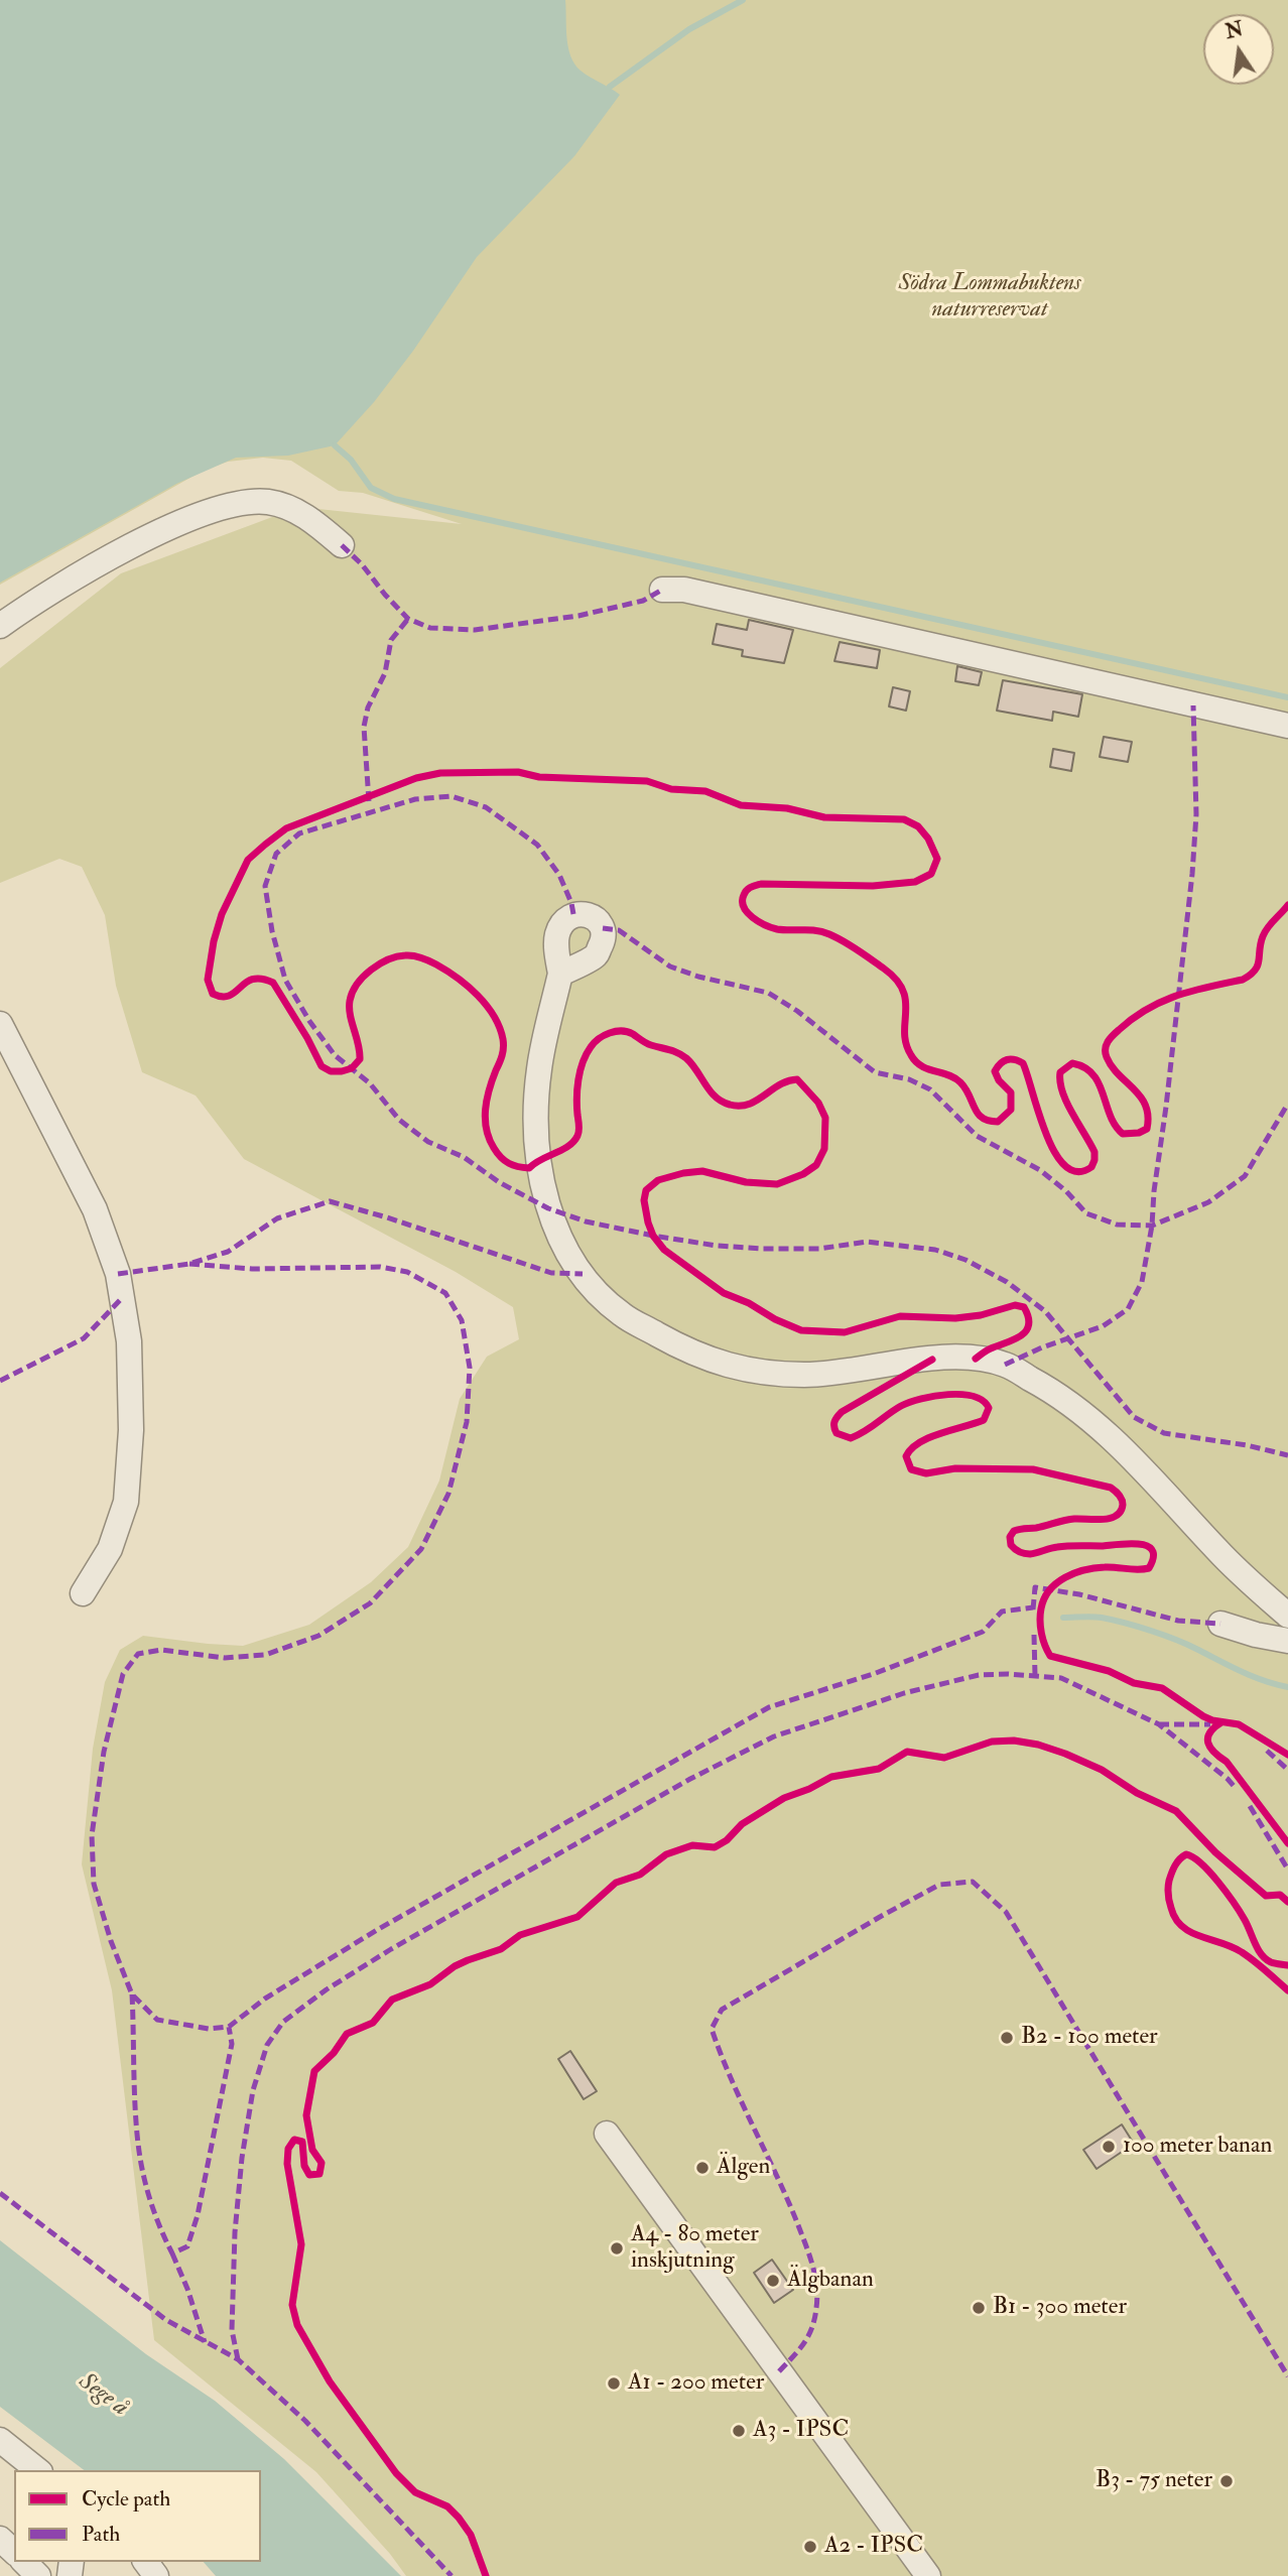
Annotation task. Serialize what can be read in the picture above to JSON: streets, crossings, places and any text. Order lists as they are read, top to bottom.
{
  "water": ["Sege å"],
  "parks": ["Södra Lommabuktens naturreservat"],
  "places": [
    "B2 - 100 meter",
    "100 meter banan",
    "Älgen",
    "A4 - 80 meter inskjutning",
    "Älgbanan",
    "B1 - 300 meter",
    "A1 - 200 meter",
    "A3 - IPSC",
    "B3 - 75 neter",
    "A2 - IPSC"
  ],
  "legend": ["Cycle path", "Path"],
  "north": "top"
}
